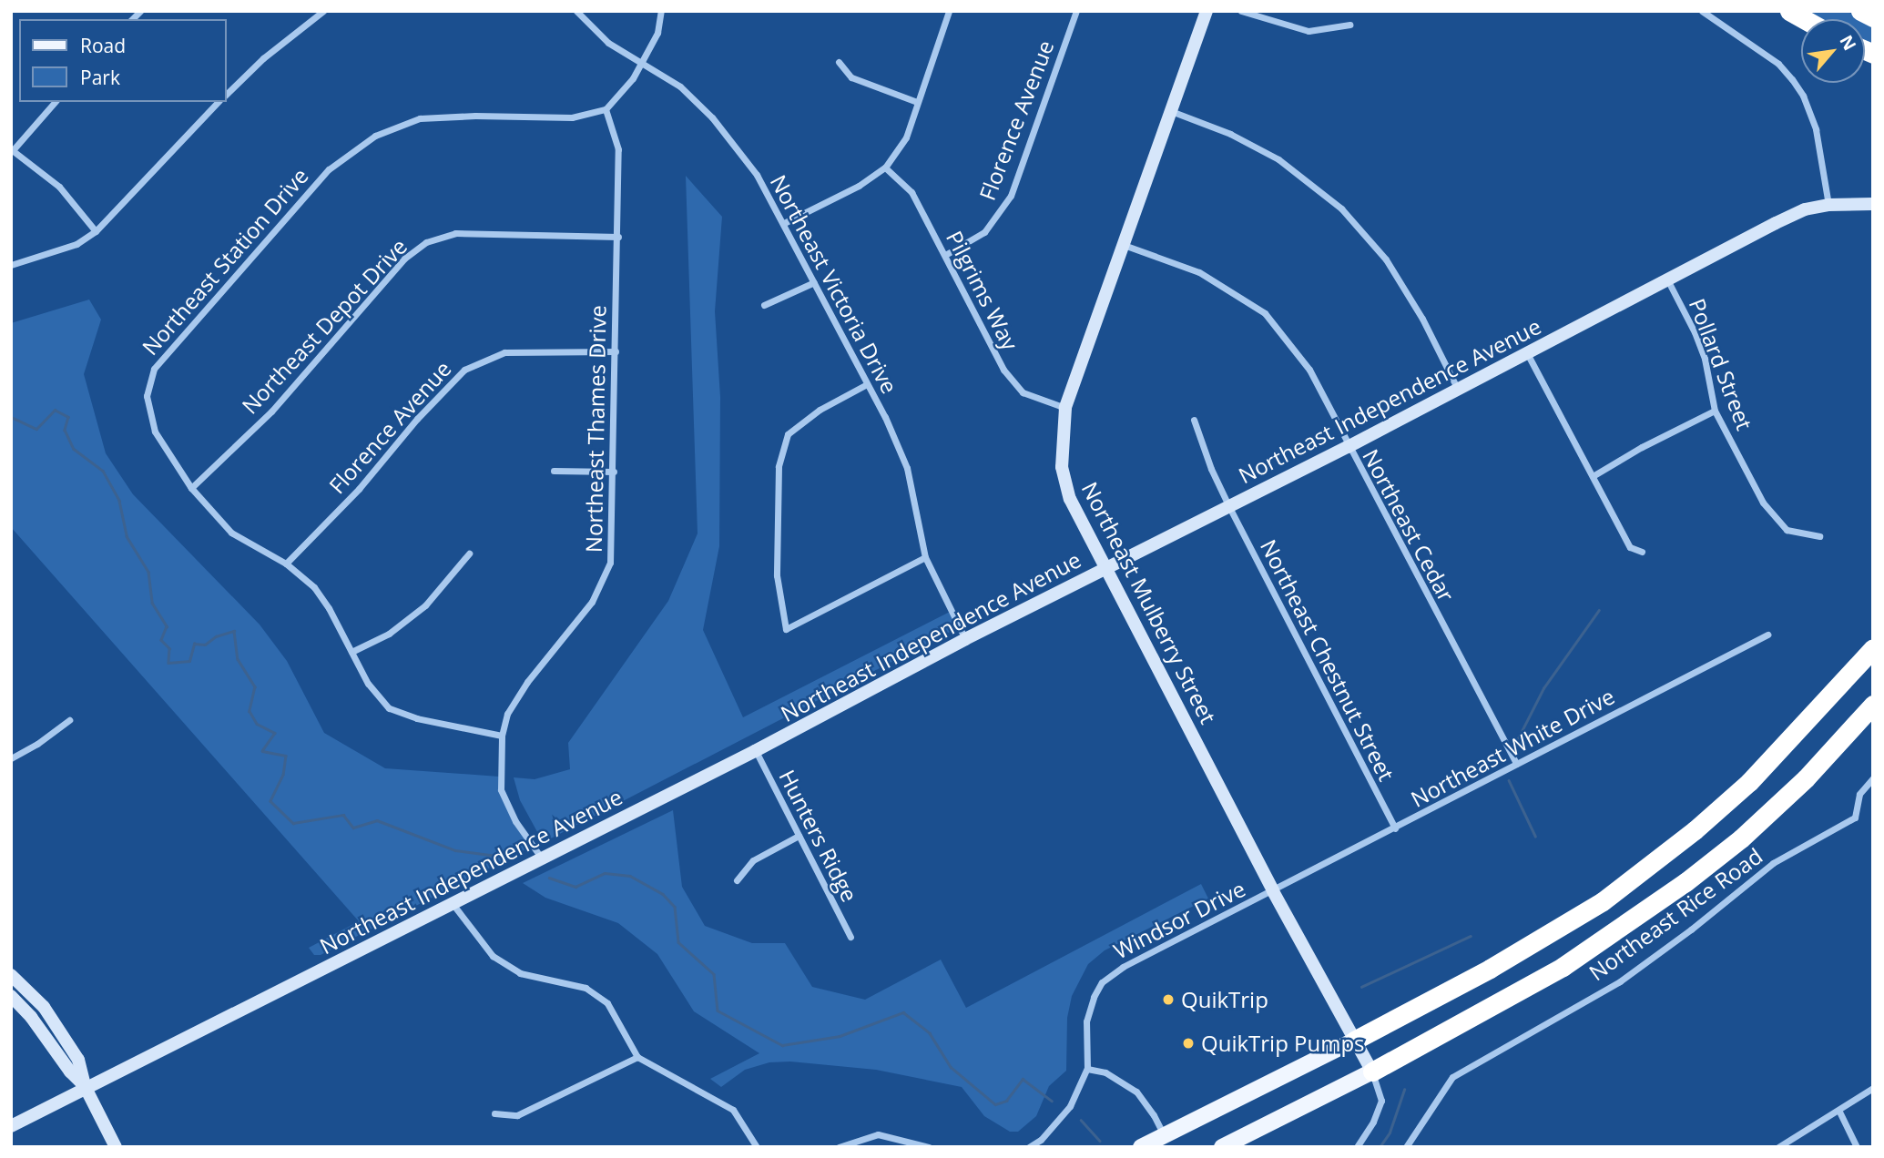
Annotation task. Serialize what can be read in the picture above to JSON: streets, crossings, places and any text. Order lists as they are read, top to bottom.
{
  "streets": {
    "street": [
      "Florence Avenue",
      "Northeast Station Drive",
      "Northeast Victoria Drive",
      "Pilgrims Way",
      "Northeast Depot Drive",
      "Pollard Street",
      "Northeast Independence Avenue",
      "Northeast Thames Drive",
      "Northeast Cedar",
      "Northeast Mulberry Street",
      "Northeast Chestnut Street",
      "Northeast White Drive",
      "Hunters Ridge",
      "Northeast Rice Road",
      "Windsor Drive"
    ]
  },
  "crossings": [
    ["Florence Avenue", "Northeast Station Drive"],
    ["Florence Avenue", "Pilgrims Way"],
    ["Florence Avenue", "Northeast Thames Drive"],
    ["Northeast Station Drive", "Northeast Depot Drive"],
    ["Northeast Station Drive", "Northeast Thames Drive"],
    ["Northeast Victoria Drive", "Northeast Independence Avenue"],
    ["Pilgrims Way", "Northeast Mulberry Street"],
    ["Northeast Depot Drive", "Northeast Thames Drive"],
    ["Pollard Street", "Northeast Independence Avenue"],
    ["Northeast Independence Avenue", "Northeast Thames Drive"],
    ["Northeast Independence Avenue", "Northeast Cedar"],
    ["Northeast Independence Avenue", "Northeast Mulberry Street"],
    ["Northeast Independence Avenue", "Northeast Chestnut Street"],
    ["Northeast Independence Avenue", "Hunters Ridge"],
    ["Northeast Cedar", "Northeast Mulberry Street"],
    ["Northeast Cedar", "Northeast White Drive"],
    ["Northeast Mulberry Street", "Northeast White Drive"],
    ["Northeast Mulberry Street", "Windsor Drive"],
    ["Northeast Chestnut Street", "Northeast White Drive"],
    ["Northeast White Drive", "Windsor Drive"]
  ],
  "places": ["QuikTrip", "QuikTrip Pumps"],
  "legend": ["Road", "Park"],
  "north": "top right"
}
